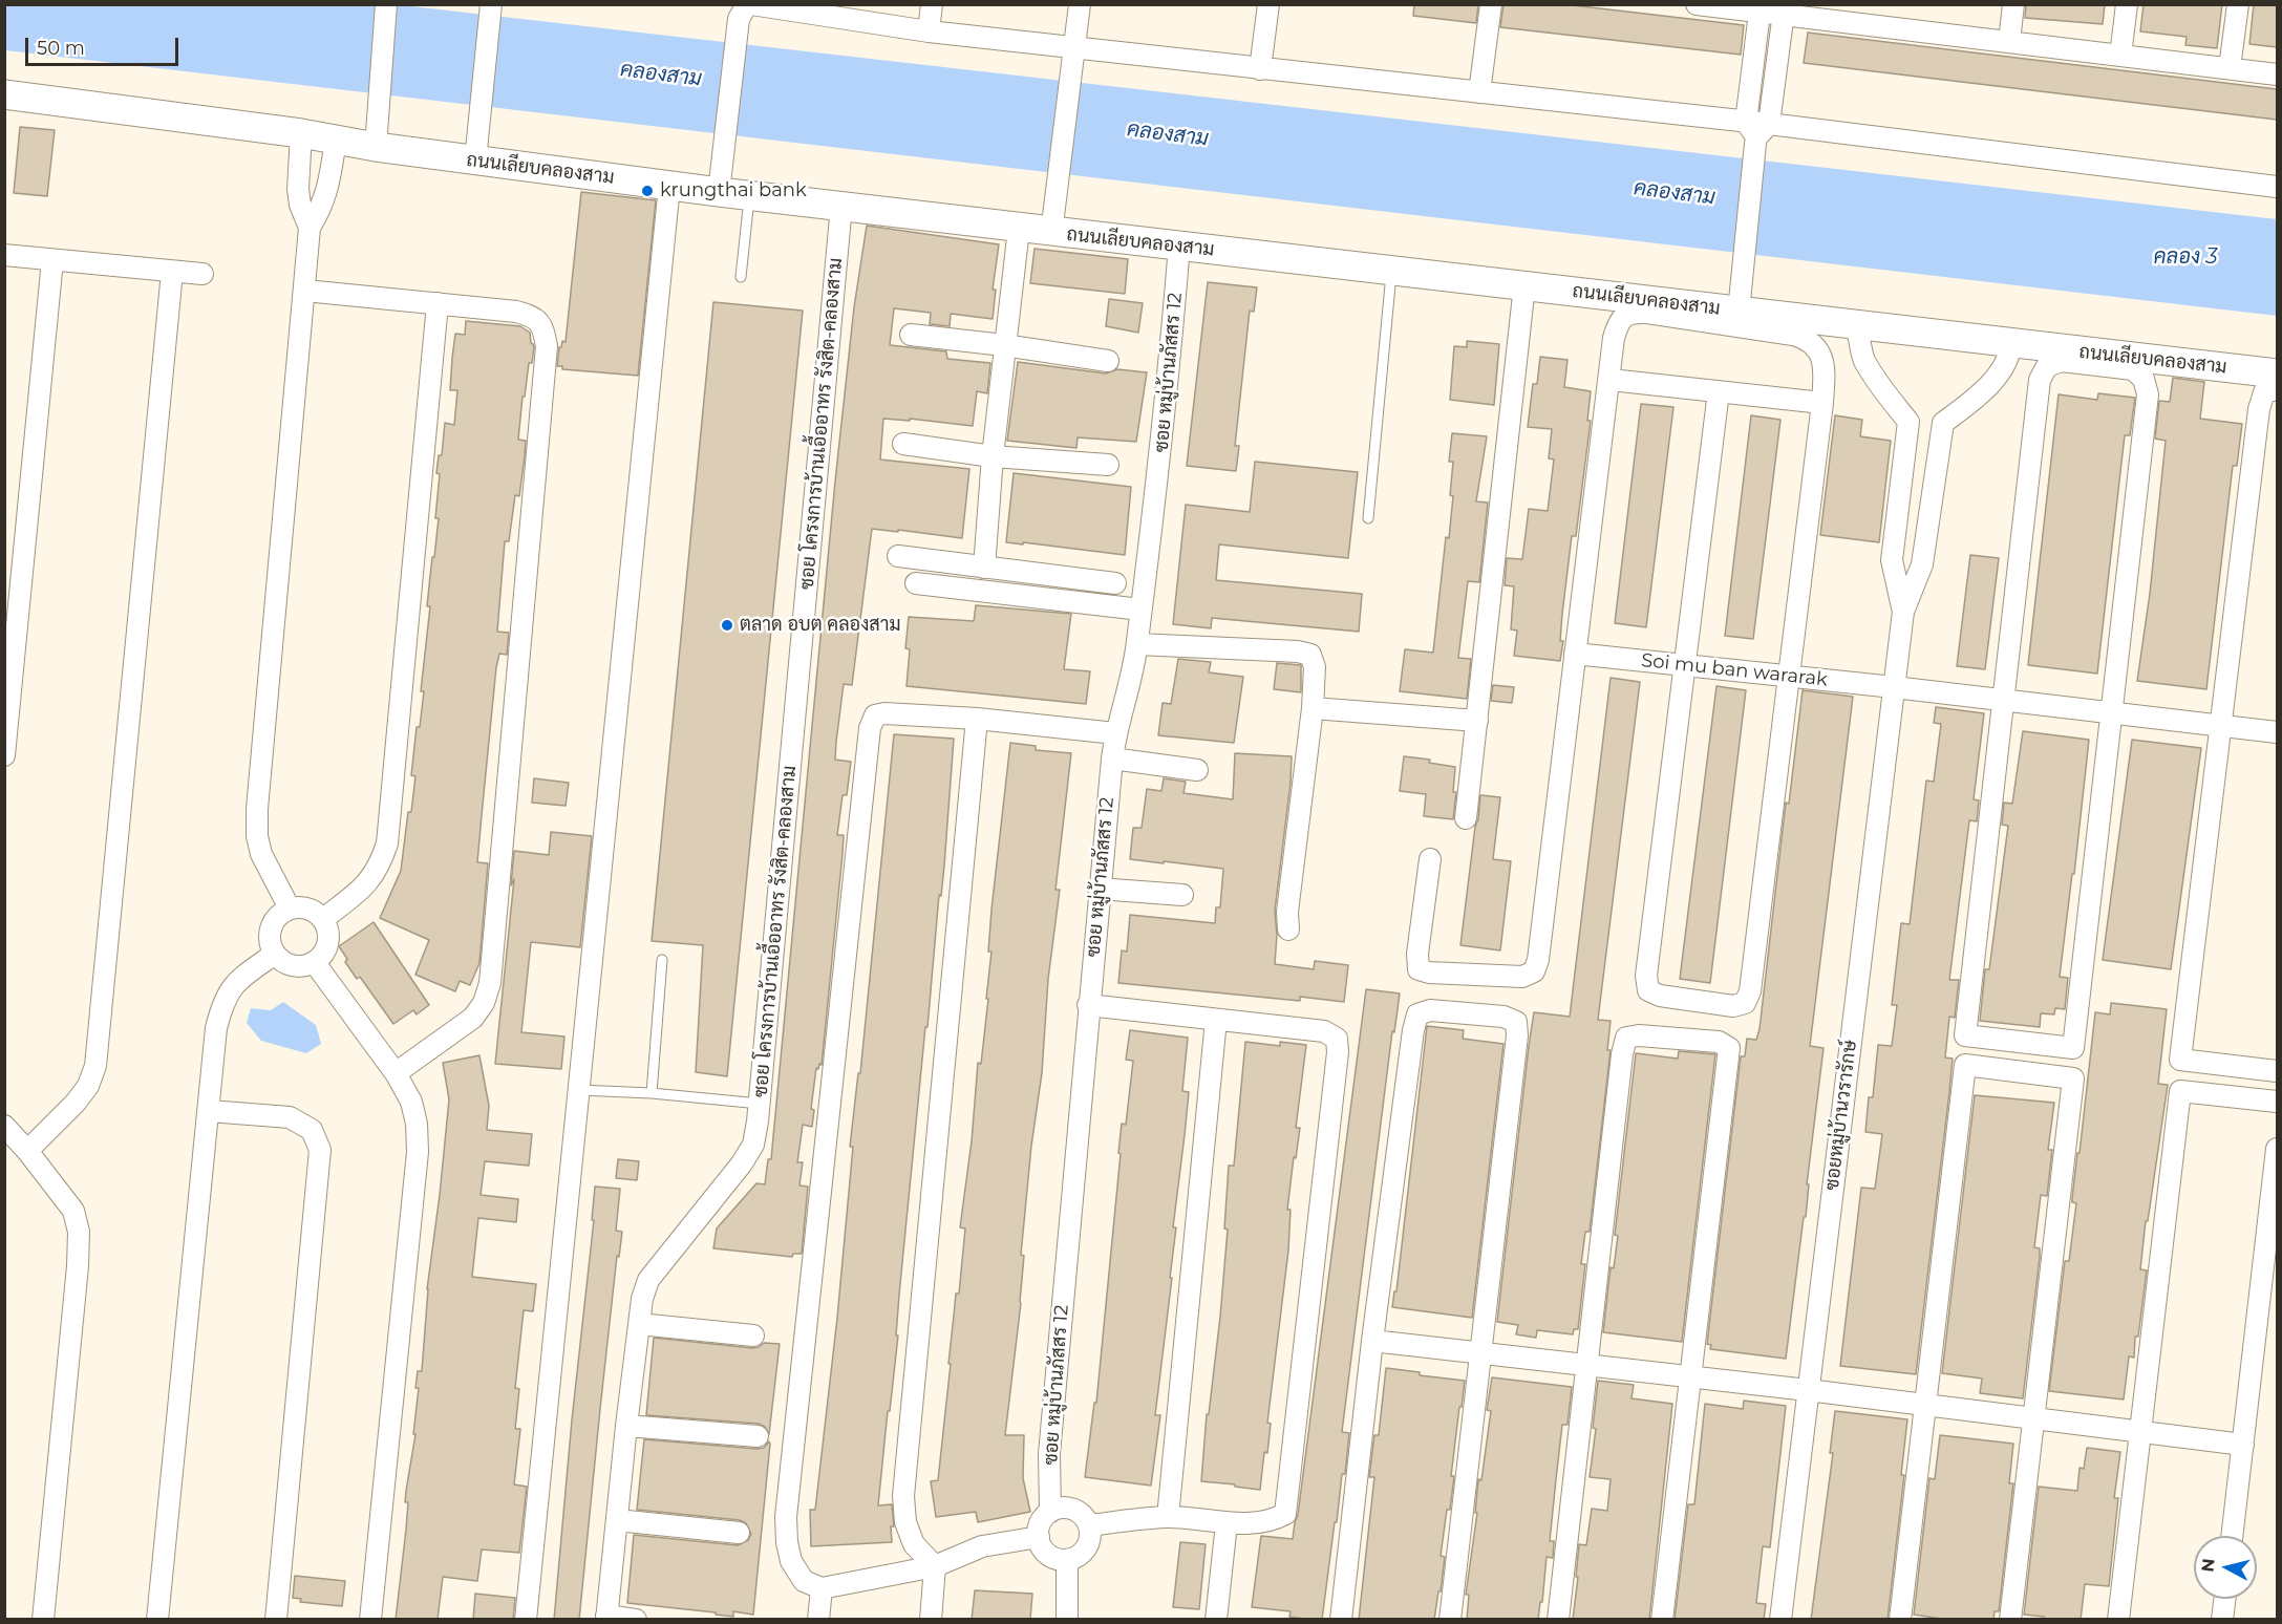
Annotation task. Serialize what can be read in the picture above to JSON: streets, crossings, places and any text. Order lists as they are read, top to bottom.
{
  "streets": {
    "main road": ["ถนนเลียบคลองสาม"],
    "street": [
      "ซอย หมู่บ้านภัสสร 12",
      "ซอย โครงการบ้านเอื้ออาทร รังสิต-คลองสาม",
      "Soi mu ban wararak",
      "ซอยหมู่บ้านวรารักษ์"
    ]
  },
  "crossings": [
    ["ถนนเลียบคลองสาม", "ซอย หมู่บ้านภัสสร 12"],
    ["ถนนเลียบคลองสาม", "ซอย โครงการบ้านเอื้ออาทร รังสิต-คลองสาม"],
    ["Soi mu ban wararak", "ซอยหมู่บ้านวรารักษ์"]
  ],
  "water": ["คลองสาม", "คลอง 3"],
  "places": ["krungthai bank", "ตลาด อบต คลองสาม"],
  "scale_bar": "50 m",
  "north": "left"
}
